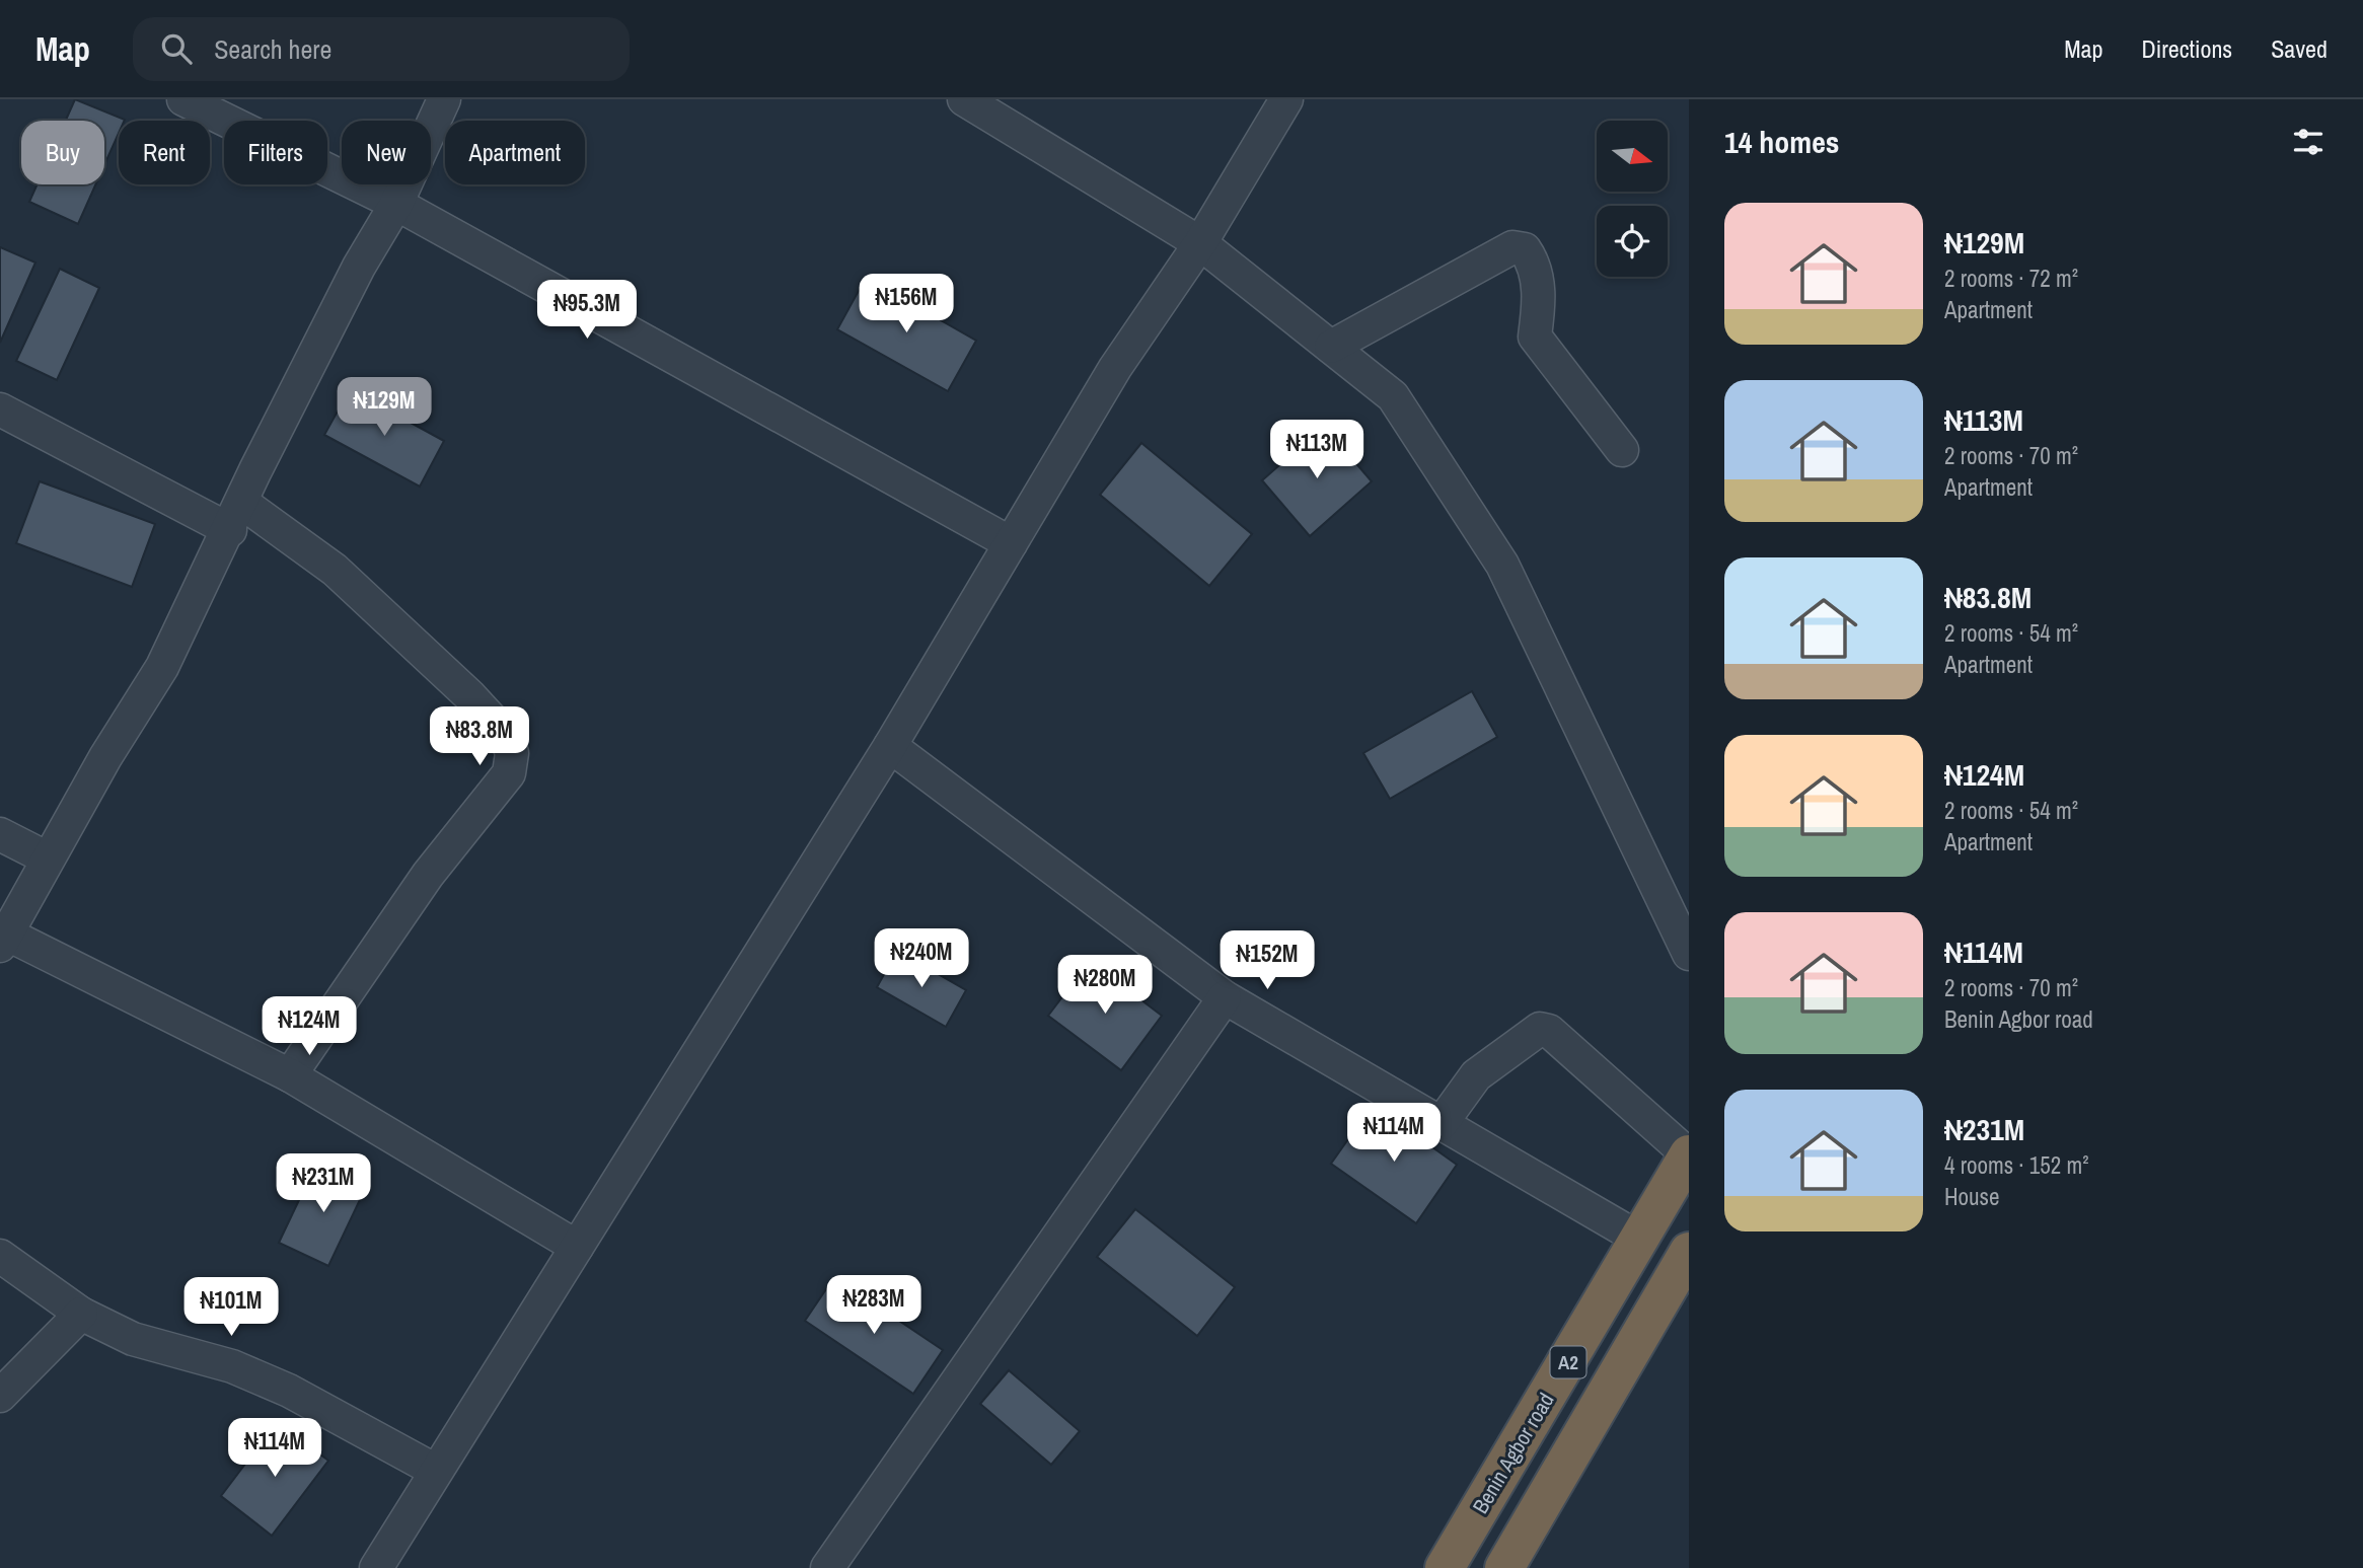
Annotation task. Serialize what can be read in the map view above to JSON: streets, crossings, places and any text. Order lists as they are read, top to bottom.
{
  "streets": {
    "highway": ["A2", "Benin Agbor road"]
  },
  "north": "right",
  "page": {
    "header": "Map",
    "search": "Search here",
    "nav": ["Map", "Directions", "Saved"],
    "heading": "14 homes",
    "chip": [
      "Buy",
      "Rent",
      "Filters",
      "New",
      "Apartment"
    ],
    "list": [
      {
        "name": "₦129M",
        "note": "2 rooms · 72 m² · Apartment"
      },
      {
        "name": "₦113M",
        "note": "2 rooms · 70 m² · Apartment"
      },
      {
        "name": "₦83.8M",
        "note": "2 rooms · 54 m² · Apartment"
      },
      {
        "name": "₦124M",
        "note": "2 rooms · 54 m² · Apartment"
      },
      {
        "name": "₦114M",
        "note": "2 rooms · 70 m² · Benin Agbor road"
      },
      {
        "name": "₦231M",
        "note": "4 rooms · 152 m² · House"
      }
    ],
    "price": [
      "₦156M",
      "₦95.3M",
      "₦129M",
      "₦113M",
      "₦83.8M",
      "₦240M",
      "₦152M",
      "₦280M",
      "₦124M",
      "₦114M",
      "₦231M",
      "₦283M",
      "₦101M",
      "₦114M"
    ]
  }
}
